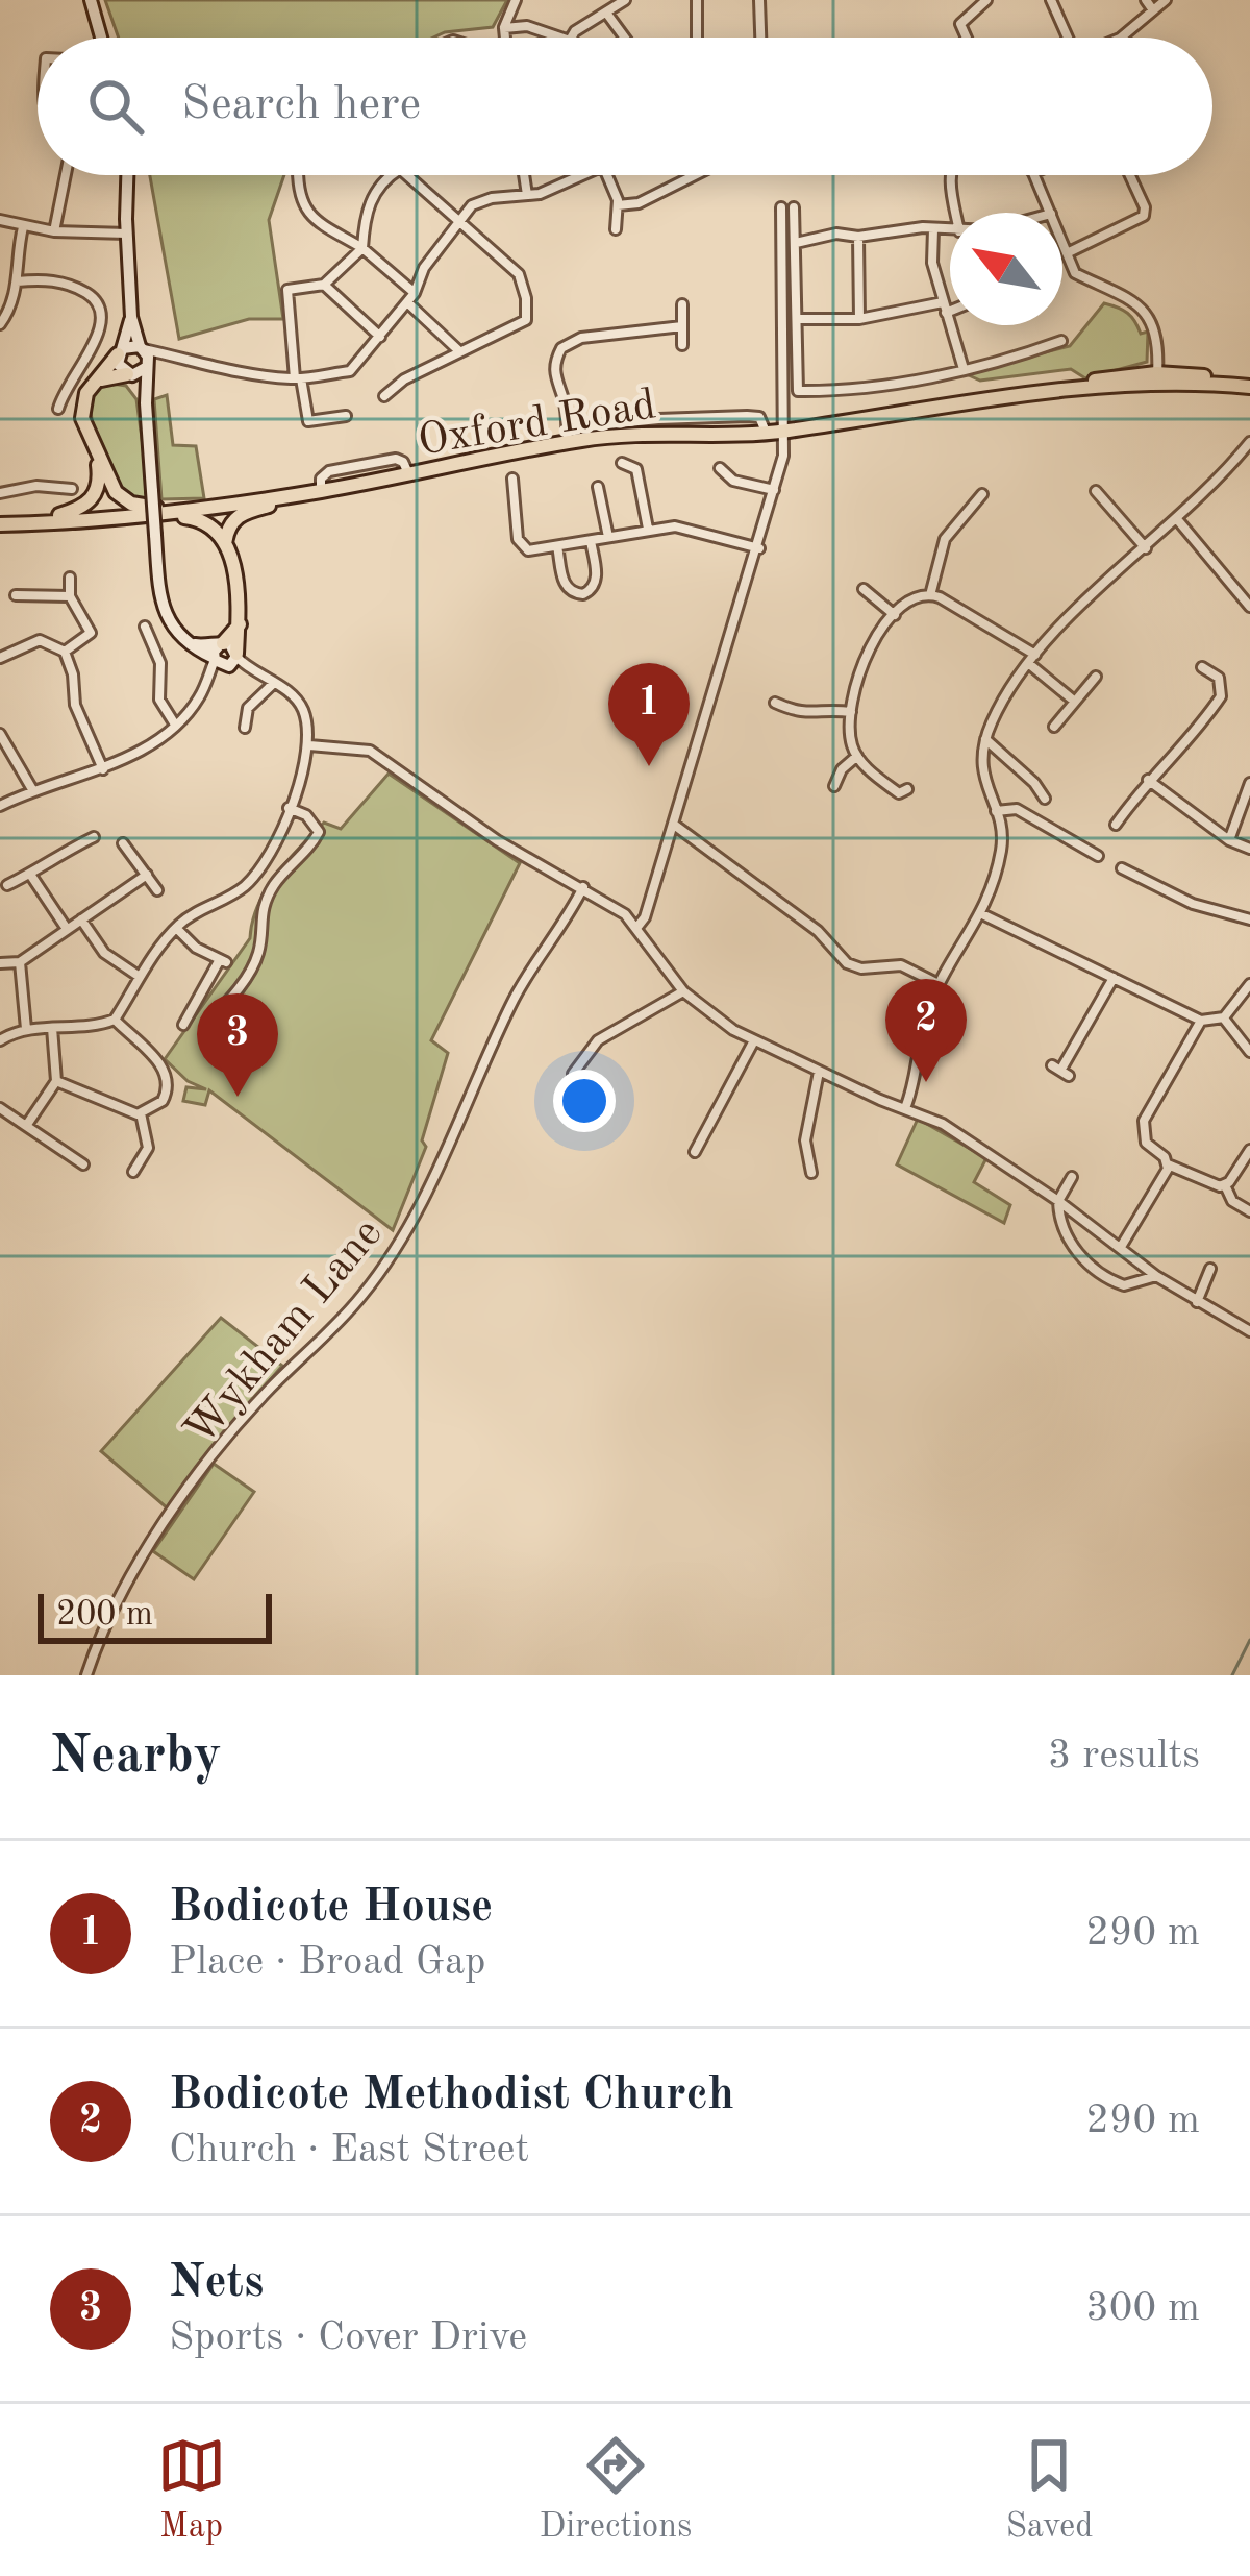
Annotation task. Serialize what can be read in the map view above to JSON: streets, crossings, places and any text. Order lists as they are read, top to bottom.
{
  "streets": {
    "main road": ["Oxford Road"],
    "street": ["Wykham Lane"]
  },
  "scale_bar": "200 m",
  "north": "top left",
  "page": {
    "search": "Search here",
    "pins": ["1", "2", "3"],
    "scale": "200 m",
    "heading": ["Nearby", "3 results"],
    "list": [
      {
        "mark": "1",
        "name": "Bodicote House",
        "note": "Place · Broad Gap",
        "value": "290 m"
      },
      {
        "mark": "2",
        "name": "Bodicote Methodist Church",
        "note": "Church · East Street",
        "value": "290 m"
      },
      {
        "mark": "3",
        "name": "Nets",
        "note": "Sports · Cover Drive",
        "value": "300 m"
      }
    ],
    "nav": ["Map", "Directions", "Saved"]
  }
}
